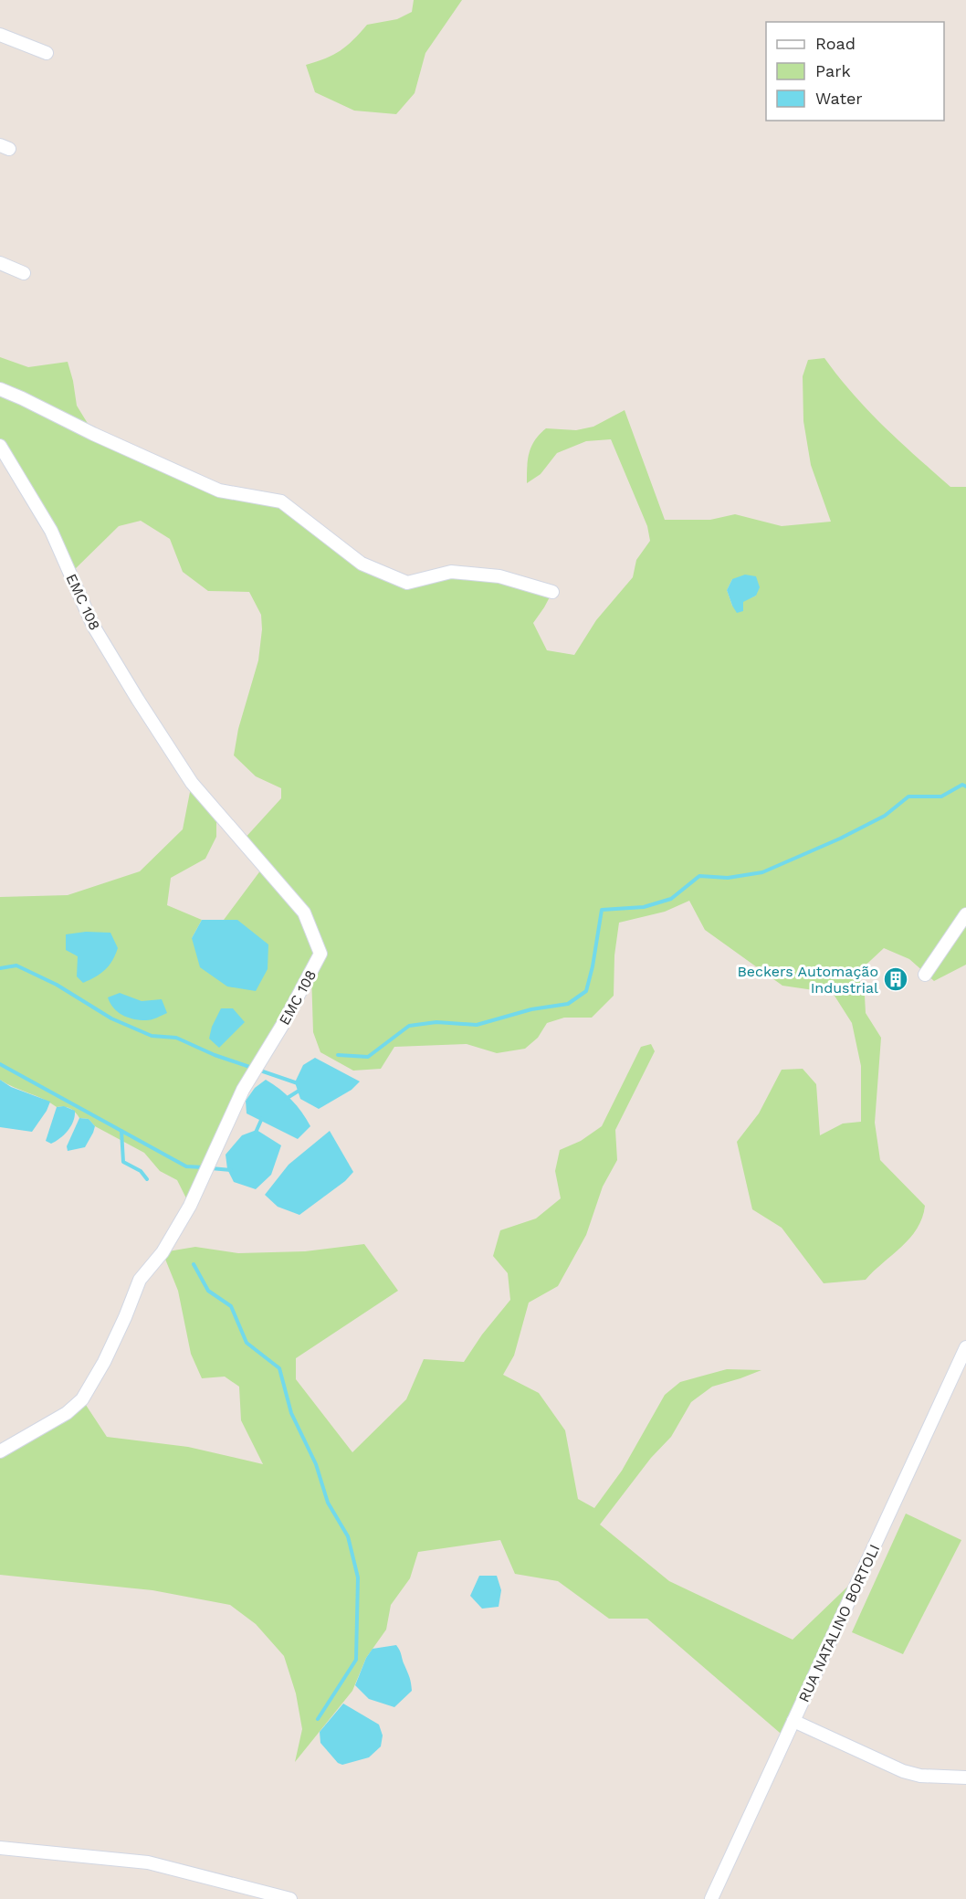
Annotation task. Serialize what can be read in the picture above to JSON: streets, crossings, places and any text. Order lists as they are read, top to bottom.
{
  "streets": {
    "street": ["EMC 108", "RUA NATALINO BORTOLI"]
  },
  "places": {
    "building": ["Beckers Automação Industrial"]
  },
  "legend": ["Road", "Park", "Water"]
}
